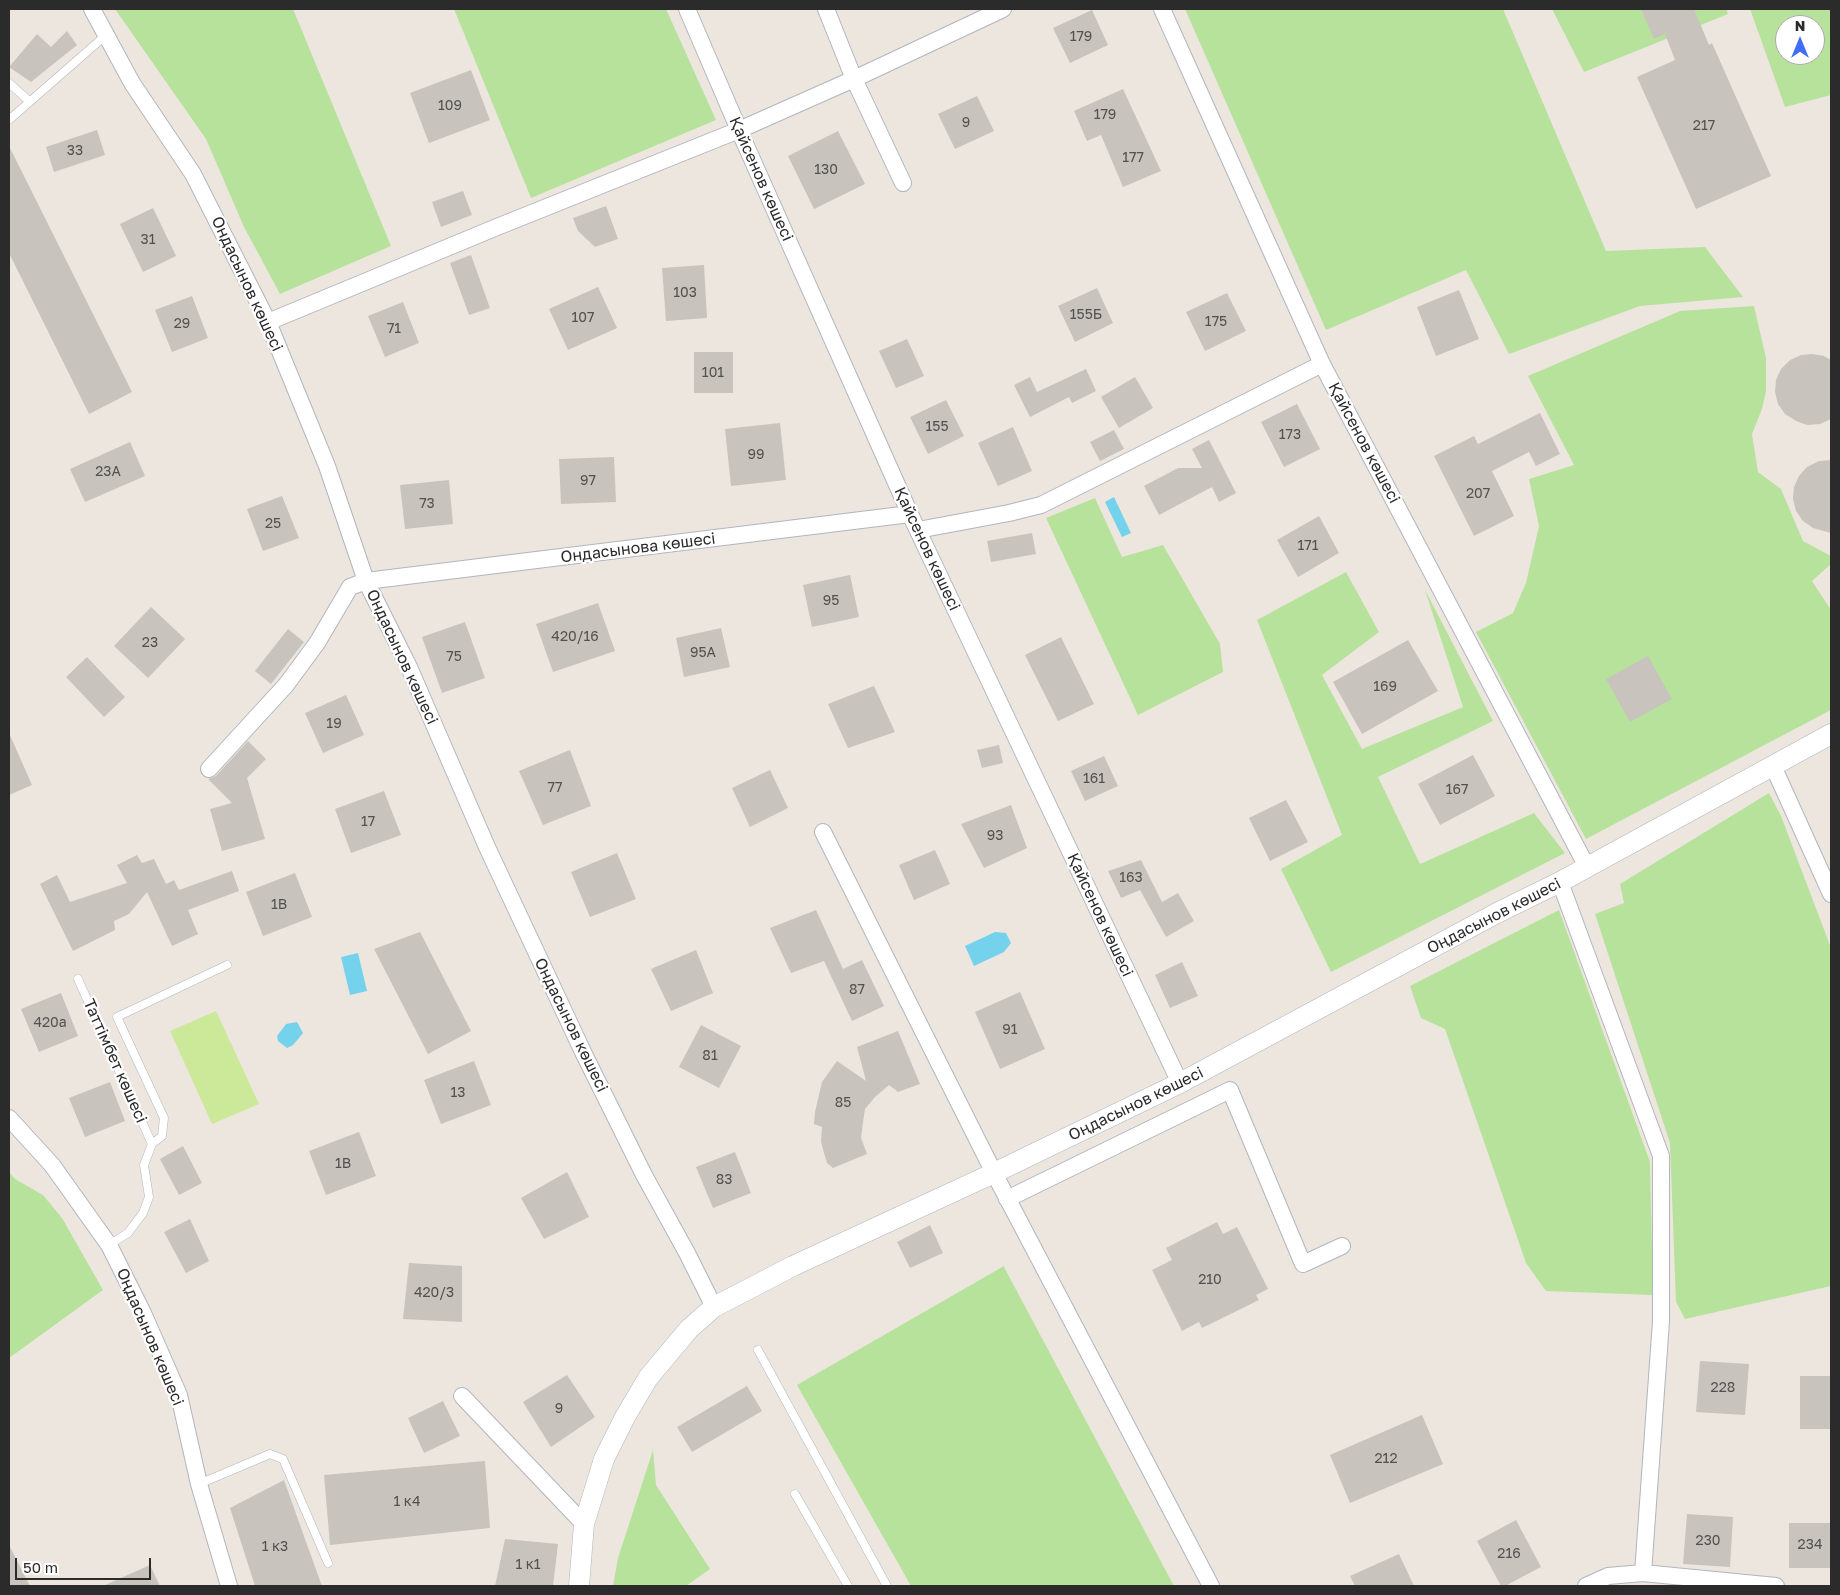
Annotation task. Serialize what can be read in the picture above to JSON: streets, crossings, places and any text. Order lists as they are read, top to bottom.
{
  "streets": {
    "street": [
      "Қайсенов көшесі",
      "Ондасынов көшесі",
      "Ондасынова көшесі",
      "Оңдасынов көшесі"
    ],
    "lane": ["Таттімбет көшесі"]
  },
  "crossings": [
    ["Қайсенов көшесі", "Ондасынова көшесі"],
    ["Қайсенов көшесі", "Оңдасынов көшесі"],
    ["Ондасынов көшесі", "Ондасынова көшесі"],
    ["Ондасынов көшесі", "Оңдасынов көшесі"],
    ["Оңдасынов көшесі", "Таттімбет көшесі"]
  ],
  "house_numbers": [
    "179",
    "109",
    "179",
    "9",
    "217",
    "33",
    "177",
    "130",
    "31",
    "103",
    "155Б",
    "107",
    "175",
    "29",
    "71",
    "101",
    "155",
    "173",
    "99",
    "23А",
    "97",
    "207",
    "73",
    "25",
    "171",
    "95",
    "420/16",
    "23",
    "95А",
    "75",
    "169",
    "19",
    "161",
    "77",
    "167",
    "17",
    "93",
    "163",
    "1B",
    "87",
    "420а",
    "91",
    "81",
    "13",
    "85",
    "1B",
    "83",
    "210",
    "420/3",
    "228",
    "9",
    "212",
    "1 к4",
    "230",
    "234",
    "1 к3",
    "216",
    "1 к1"
  ],
  "scale_bar": "50 m",
  "north": "top"
}
